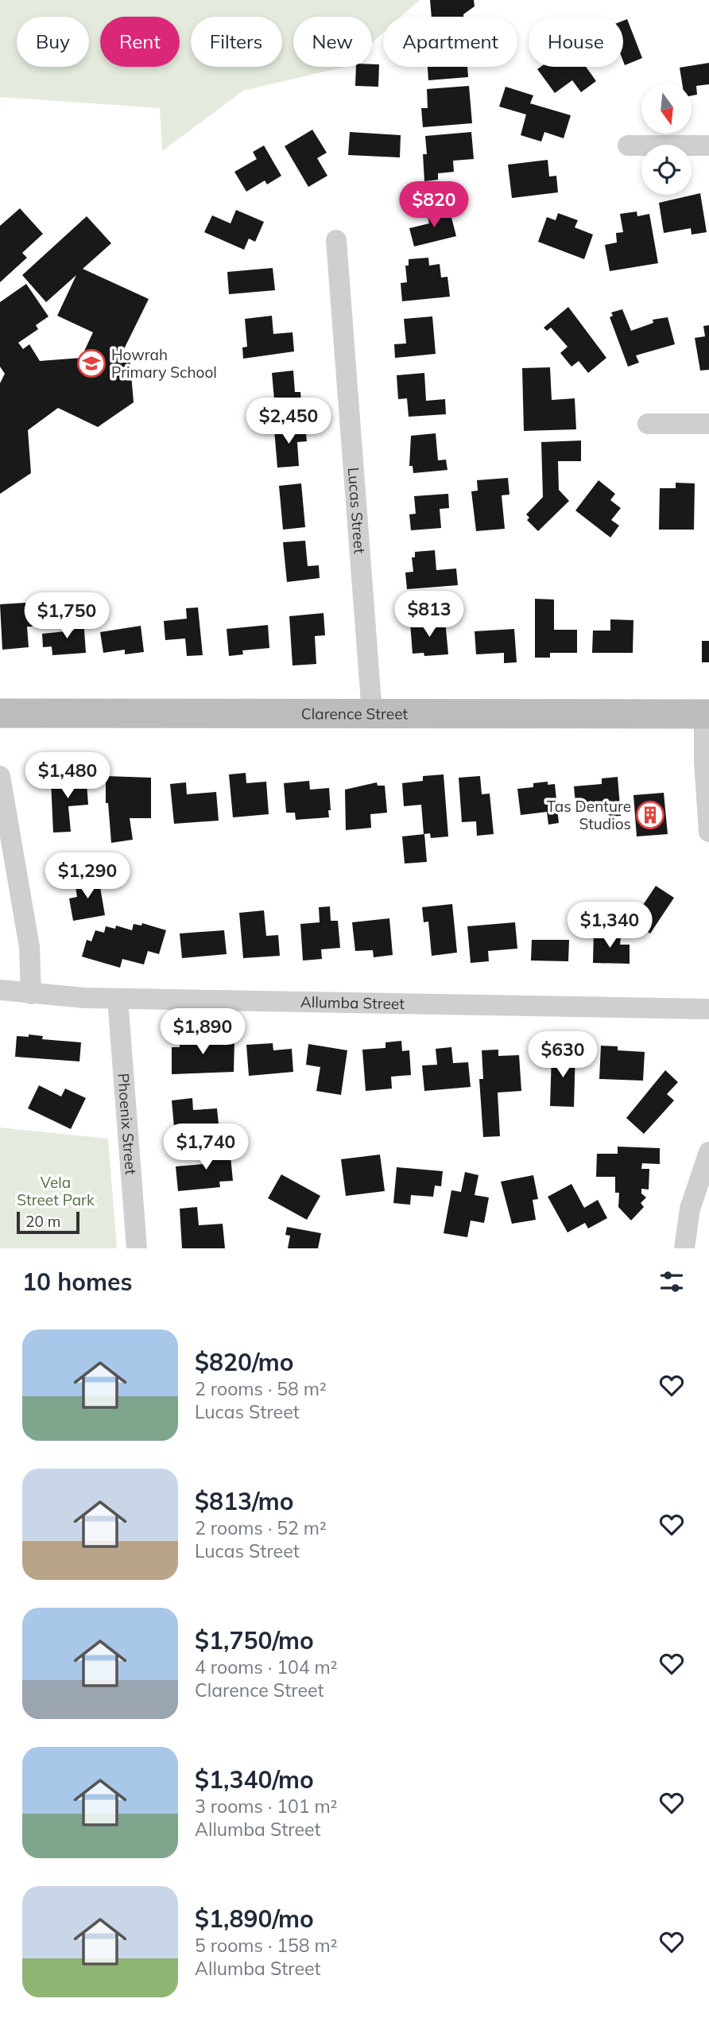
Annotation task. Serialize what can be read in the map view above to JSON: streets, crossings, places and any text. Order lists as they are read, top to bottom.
{
  "streets": {
    "main road": ["Clarence Street"],
    "street": ["Lucas Street", "Allumba Street", "Phoenix Street"]
  },
  "crossings": [
    ["Lucas Street", "Clarence Street"],
    ["Allumba Street", "Phoenix Street"]
  ],
  "parks": ["Vela Street Park"],
  "places": {
    "school or university": ["Howrah Primary School"],
    "building": ["Tas Denture Studios"]
  },
  "scale_bar": "20 m",
  "north": "bottom",
  "page": {
    "chip": [
      "Buy",
      "Rent",
      "Filters",
      "New",
      "Apartment",
      "House"
    ],
    "price": [
      "$820",
      "$2,450",
      "$813",
      "$1,750",
      "$1,480",
      "$1,290",
      "$1,340",
      "$1,890",
      "$630",
      "$1,740"
    ],
    "scale": "20 m",
    "heading": "10 homes",
    "list": [
      {
        "name": "$820/mo",
        "note": "2 rooms · 58 m² · Lucas Street"
      },
      {
        "name": "$813/mo",
        "note": "2 rooms · 52 m² · Lucas Street"
      },
      {
        "name": "$1,750/mo",
        "note": "4 rooms · 104 m² · Clarence Street"
      },
      {
        "name": "$1,340/mo",
        "note": "3 rooms · 101 m² · Allumba Street"
      },
      {
        "name": "$1,890/mo",
        "note": "5 rooms · 158 m² · Allumba Street"
      }
    ]
  }
}
